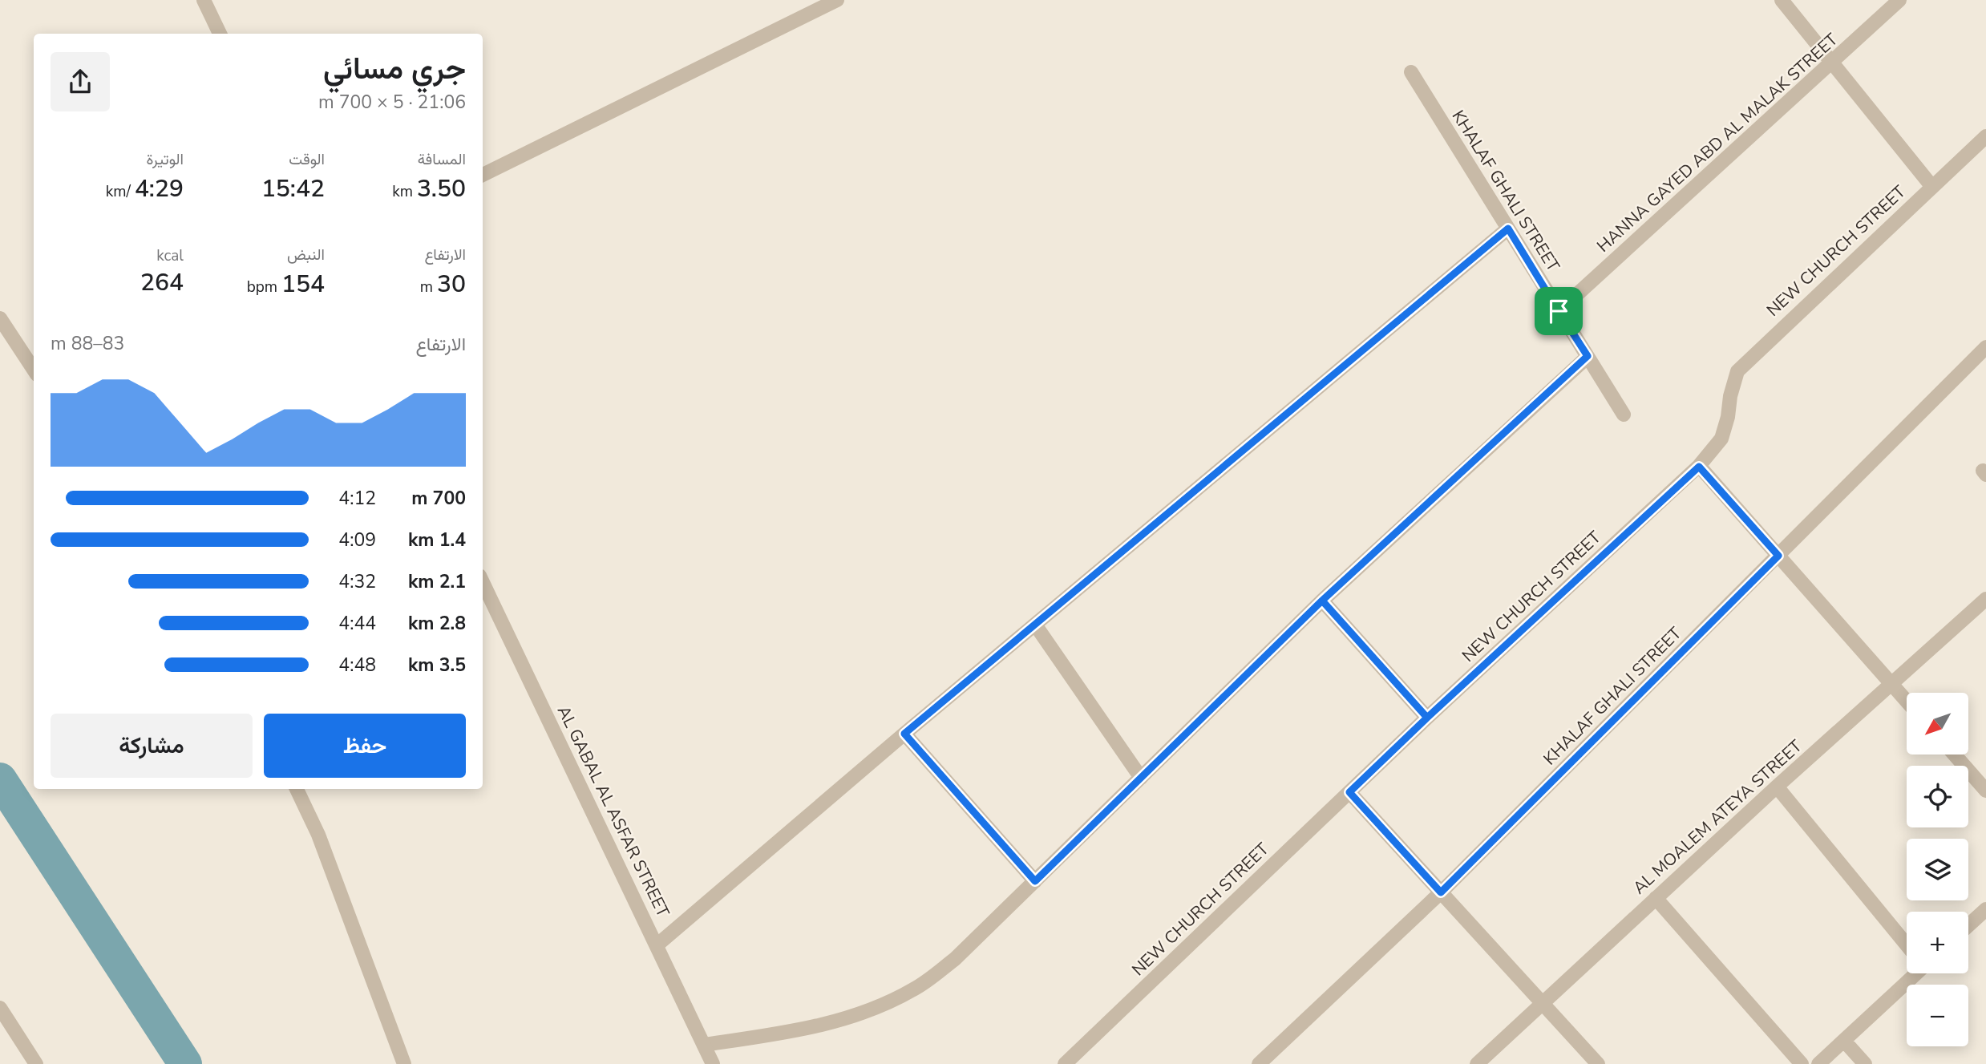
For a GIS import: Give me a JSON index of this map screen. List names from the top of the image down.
{
  "streets": {
    "street": [
      "HANNA GAYED ABD AL MALAK STREET",
      "KHALAF GHALI STREET",
      "NEW CHURCH STREET",
      "AL GABAL AL ASFAR STREET",
      "AL MOALEM ATEYA STREET"
    ]
  },
  "crossings": [
    ["HANNA GAYED ABD AL MALAK STREET", "KHALAF GHALI STREET"]
  ],
  "north": "bottom left",
  "page": {
    "heading": ["جري مسائي", "21:06 · 5 × 700 m"],
    "stats": [
      ["المسافة", "3.50 km"],
      ["الوقت", "15:42"],
      ["الوتيرة", "4:29 /km"],
      ["الارتفاع", "30 m"],
      ["النبض", "154 bpm"],
      ["kcal", "264"]
    ],
    "chart": ["الارتفاع", "83–88 m"],
    "list": [
      {
        "name": "700 m",
        "note": "4:12"
      },
      {
        "name": "1.4 km",
        "note": "4:09"
      },
      {
        "name": "2.1 km",
        "note": "4:32"
      },
      {
        "name": "2.8 km",
        "note": "4:44"
      },
      {
        "name": "3.5 km",
        "note": "4:48"
      }
    ],
    "map_buttons": ["+", "−"],
    "buttons": ["حفظ", "مشاركة"]
  }
}
